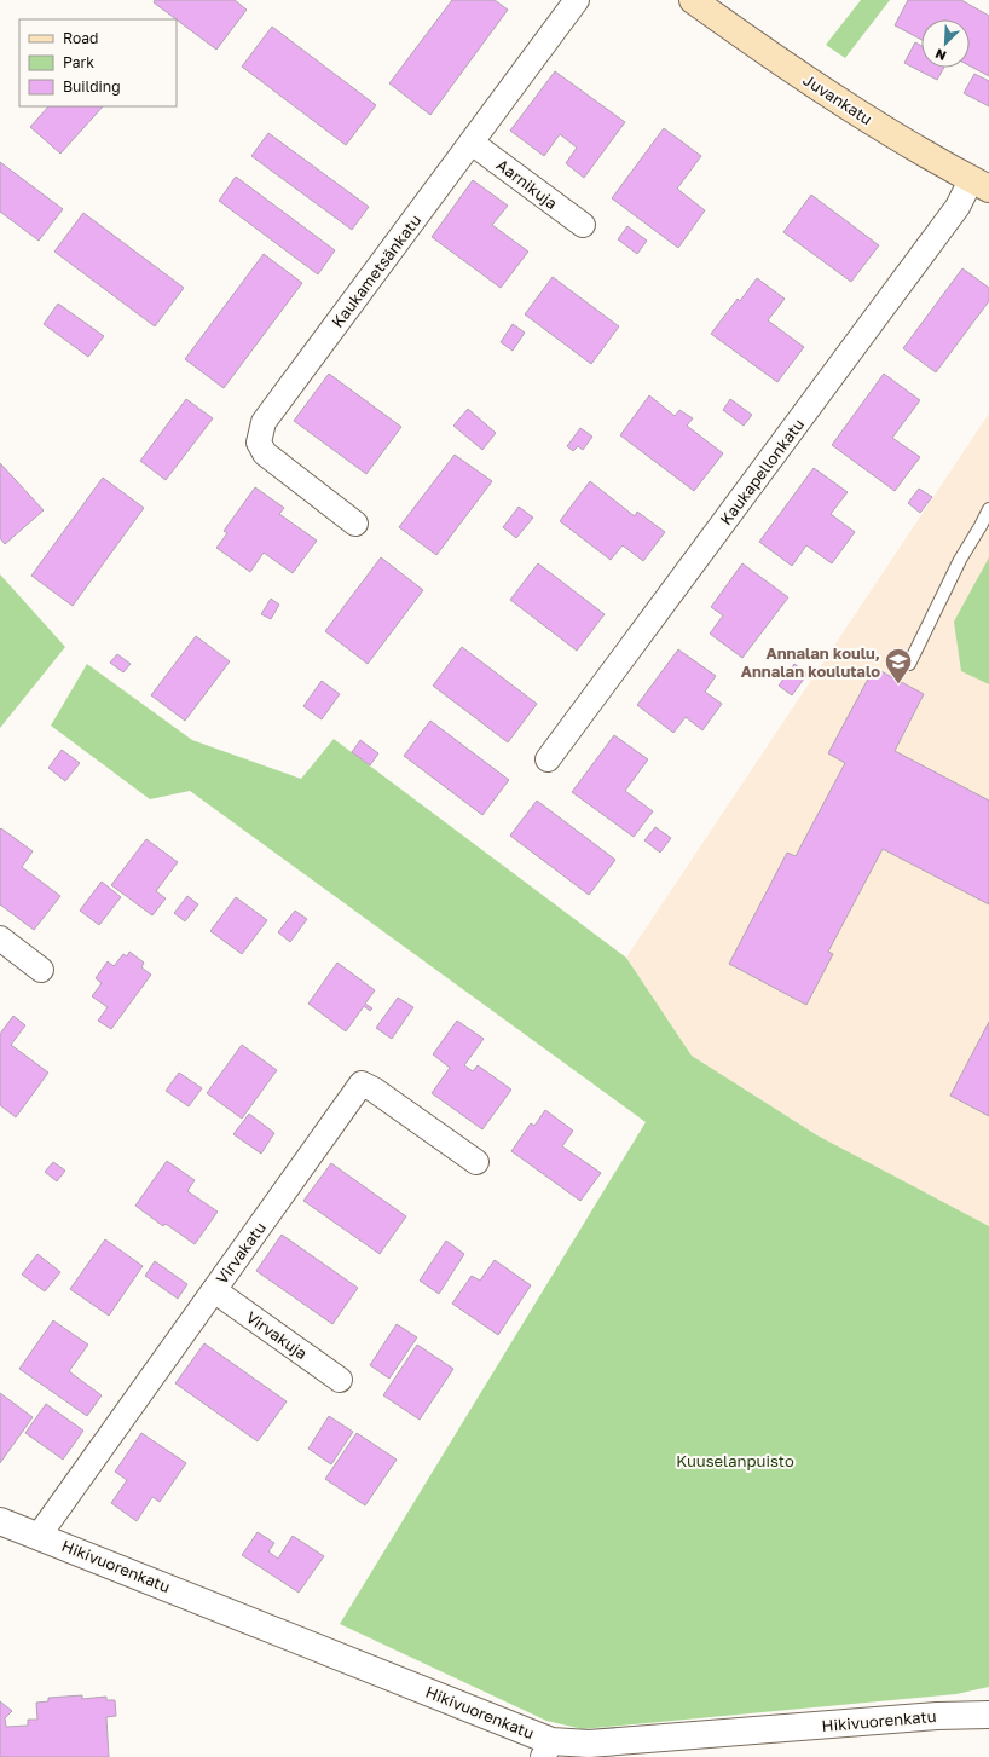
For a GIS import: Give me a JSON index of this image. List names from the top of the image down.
{
  "streets": {
    "main road": ["Juvankatu"],
    "street": [
      "Aarnikuja",
      "Kaukametsänkatu",
      "Kaukapellonkatu",
      "Virvakatu",
      "Virvakuja",
      "Hikivuorenkatu"
    ]
  },
  "crossings": [
    ["Juvankatu", "Kaukapellonkatu"],
    ["Aarnikuja", "Kaukametsänkatu"],
    ["Virvakatu", "Virvakuja"],
    ["Virvakatu", "Hikivuorenkatu"]
  ],
  "parks": ["Kuuselanpuisto"],
  "places": {
    "school or university": ["Annalan koulu, Annalan koulutalo"]
  },
  "legend": ["Road", "Park", "Building"],
  "north": "bottom left"
}
